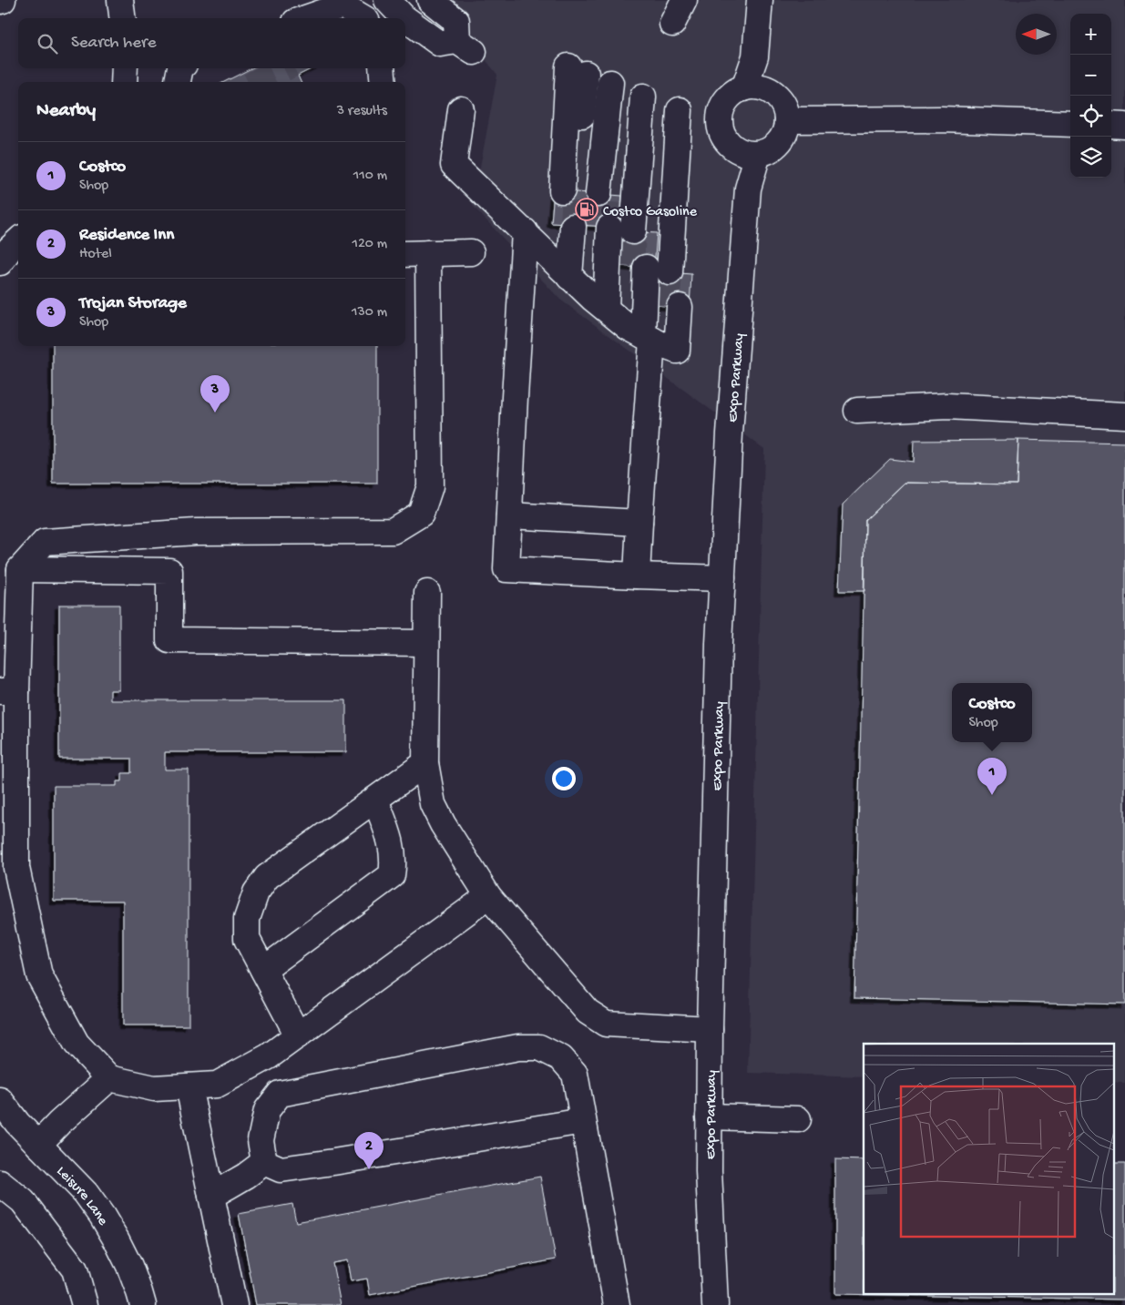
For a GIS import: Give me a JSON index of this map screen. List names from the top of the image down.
{
  "streets": {
    "street": ["Expo Parkway", "Leisure Lane"]
  },
  "places": {
    "fuel station": ["Costco Gasoline"]
  },
  "north": "left",
  "page": {
    "map_buttons": ["+", "−"],
    "search": "Search here",
    "heading": ["Nearby", "3 results"],
    "list": [
      {
        "mark": "1",
        "name": "Costco",
        "note": "Shop",
        "value": "110 m"
      },
      {
        "mark": "2",
        "name": "Residence Inn",
        "note": "Hotel",
        "value": "120 m"
      },
      {
        "mark": "3",
        "name": "Trojan Storage",
        "note": "Shop",
        "value": "130 m"
      }
    ],
    "pins": ["3", "1", "2"],
    "popup": ["Costco", "Shop"]
  }
}
